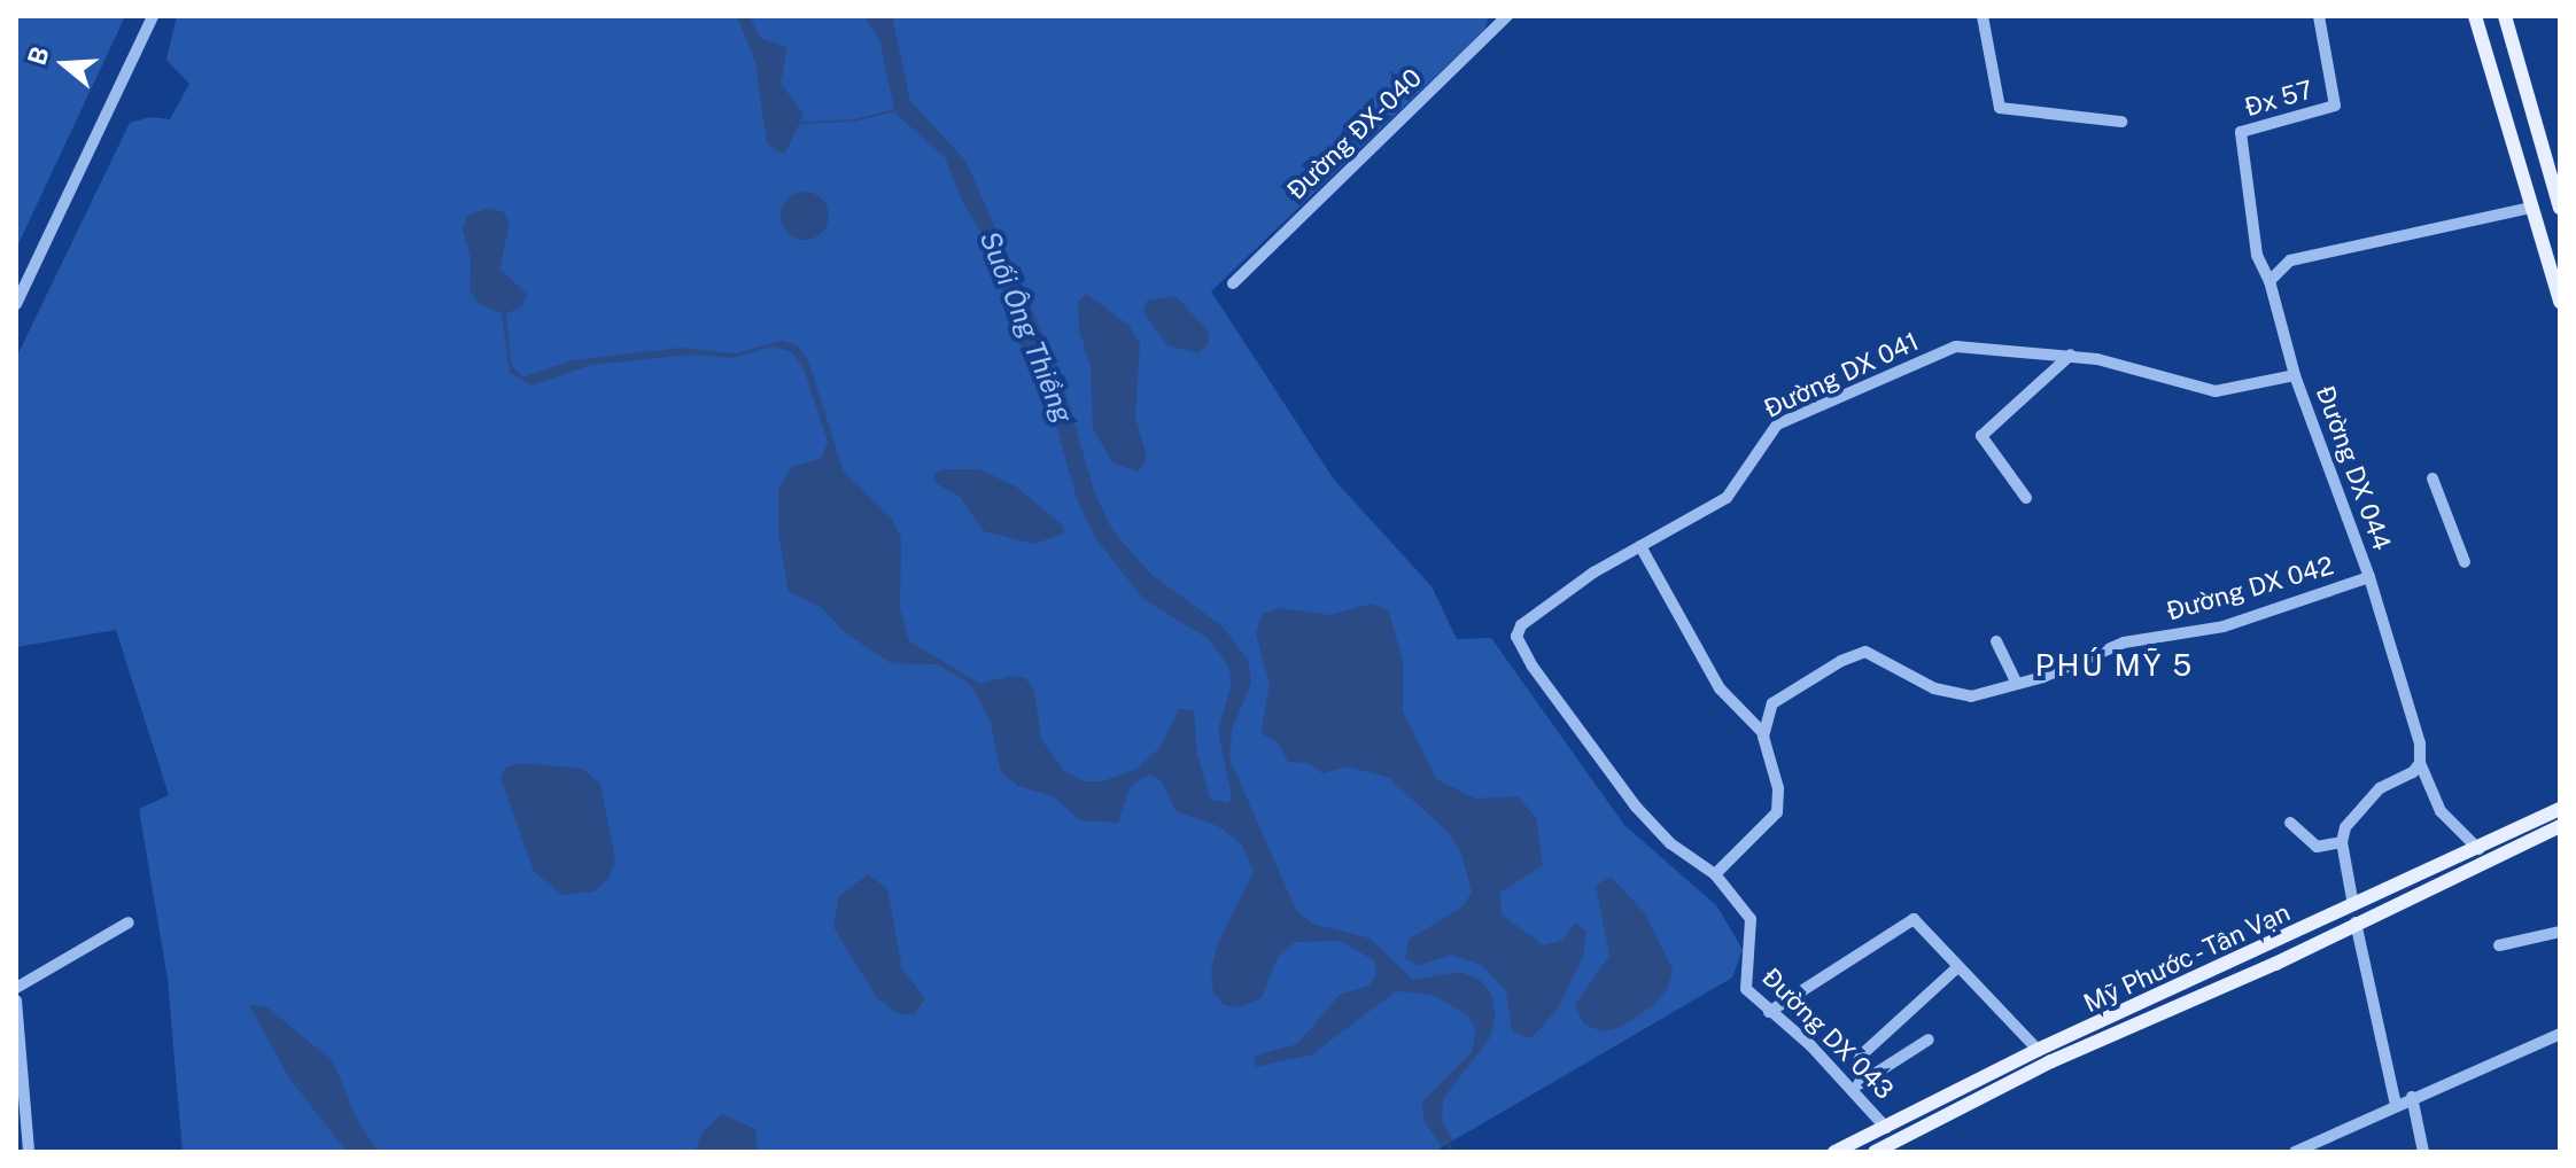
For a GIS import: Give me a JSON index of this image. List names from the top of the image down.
{
  "streets": {
    "main road": ["Mỹ Phước - Tân Vạn"],
    "street": [
      "Đx 57",
      "Đường ĐX-040",
      "Đường DX 041",
      "Đường DX 044",
      "Đường DX 042",
      "Đường DX 043"
    ]
  },
  "crossings": [
    ["Đx 57", "Đường DX 044"],
    ["Đường DX 041", "Đường DX 044"],
    ["Đường DX 041", "Đường DX 043"],
    ["Đường DX 044", "Đường DX 042"],
    ["Đường DX 044", "Mỹ Phước - Tân Vạn"],
    ["Mỹ Phước - Tân Vạn", "Đường DX 043"]
  ],
  "districts": ["PHÚ MỸ 5"],
  "water": ["Suối Ông Thiềng"],
  "north": "left"
}
